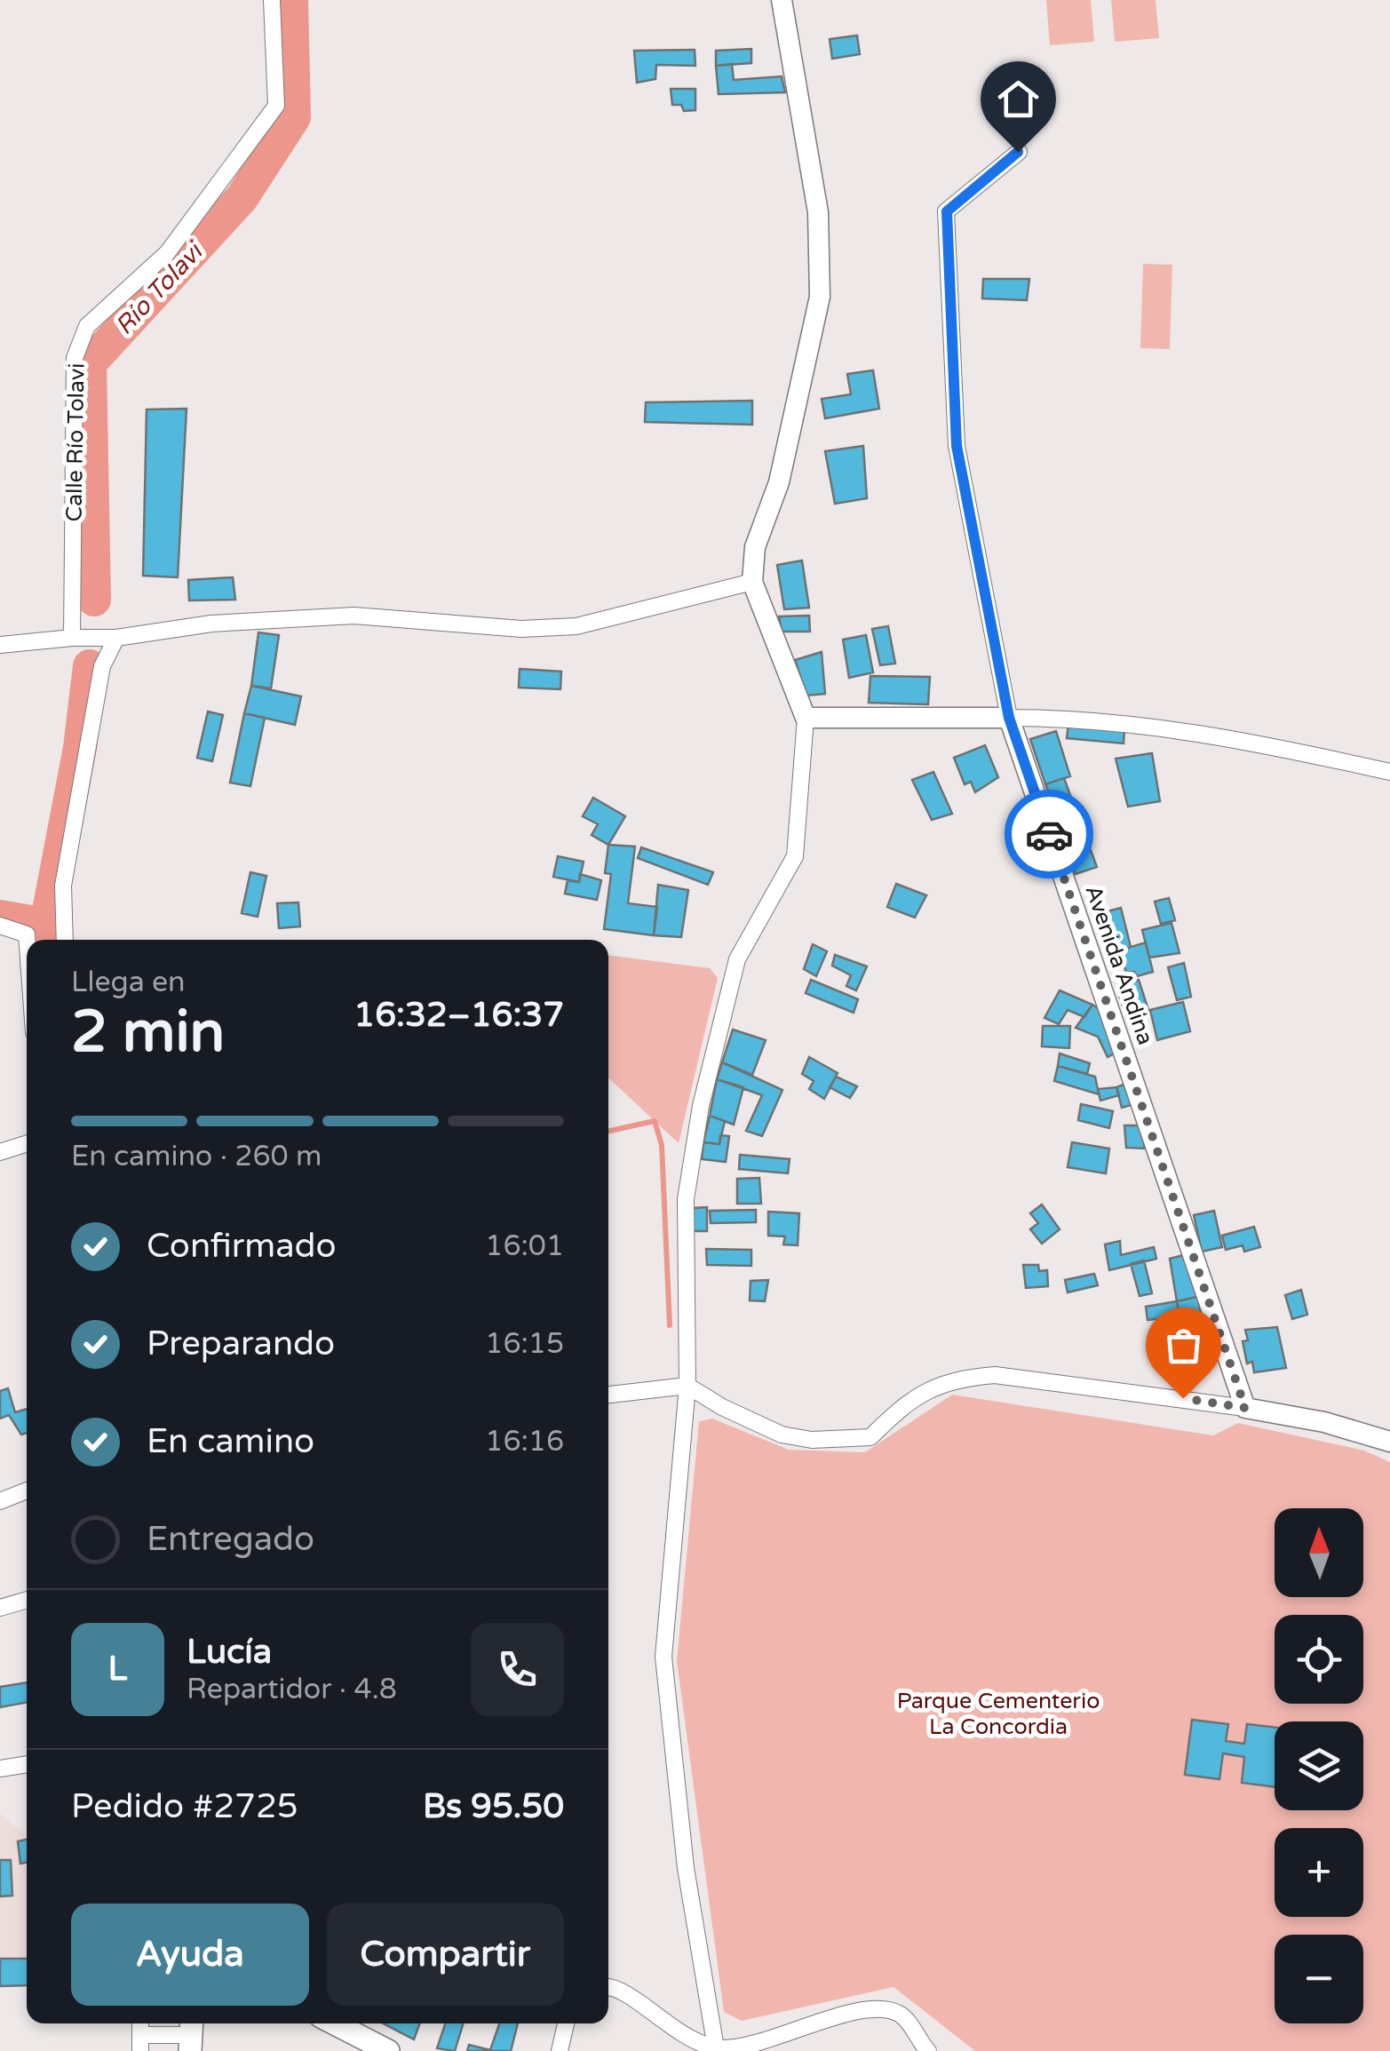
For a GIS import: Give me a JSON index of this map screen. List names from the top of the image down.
{
  "streets": {
    "street": ["Calle Río Tolavi", "Avenida Andina"]
  },
  "water": ["Río Tolavi"],
  "parks": ["Parque Cementerio La Concordia"],
  "north": "top",
  "page": {
    "heading": ["2 min", "Llega en", "16:32–16:37"],
    "panel": [
      "Lucía",
      "Repartidor · 4.8",
      "Pedido #2725",
      "Bs 95.50"
    ],
    "bar": "En camino · 260 m",
    "list": [
      ["Confirmado", "16:01"],
      ["Preparando", "16:15"],
      ["En camino", "16:16"],
      "Entregado"
    ],
    "map_buttons": ["+", "−"],
    "round": "L",
    "buttons": ["Ayuda", "Compartir"]
  }
}
